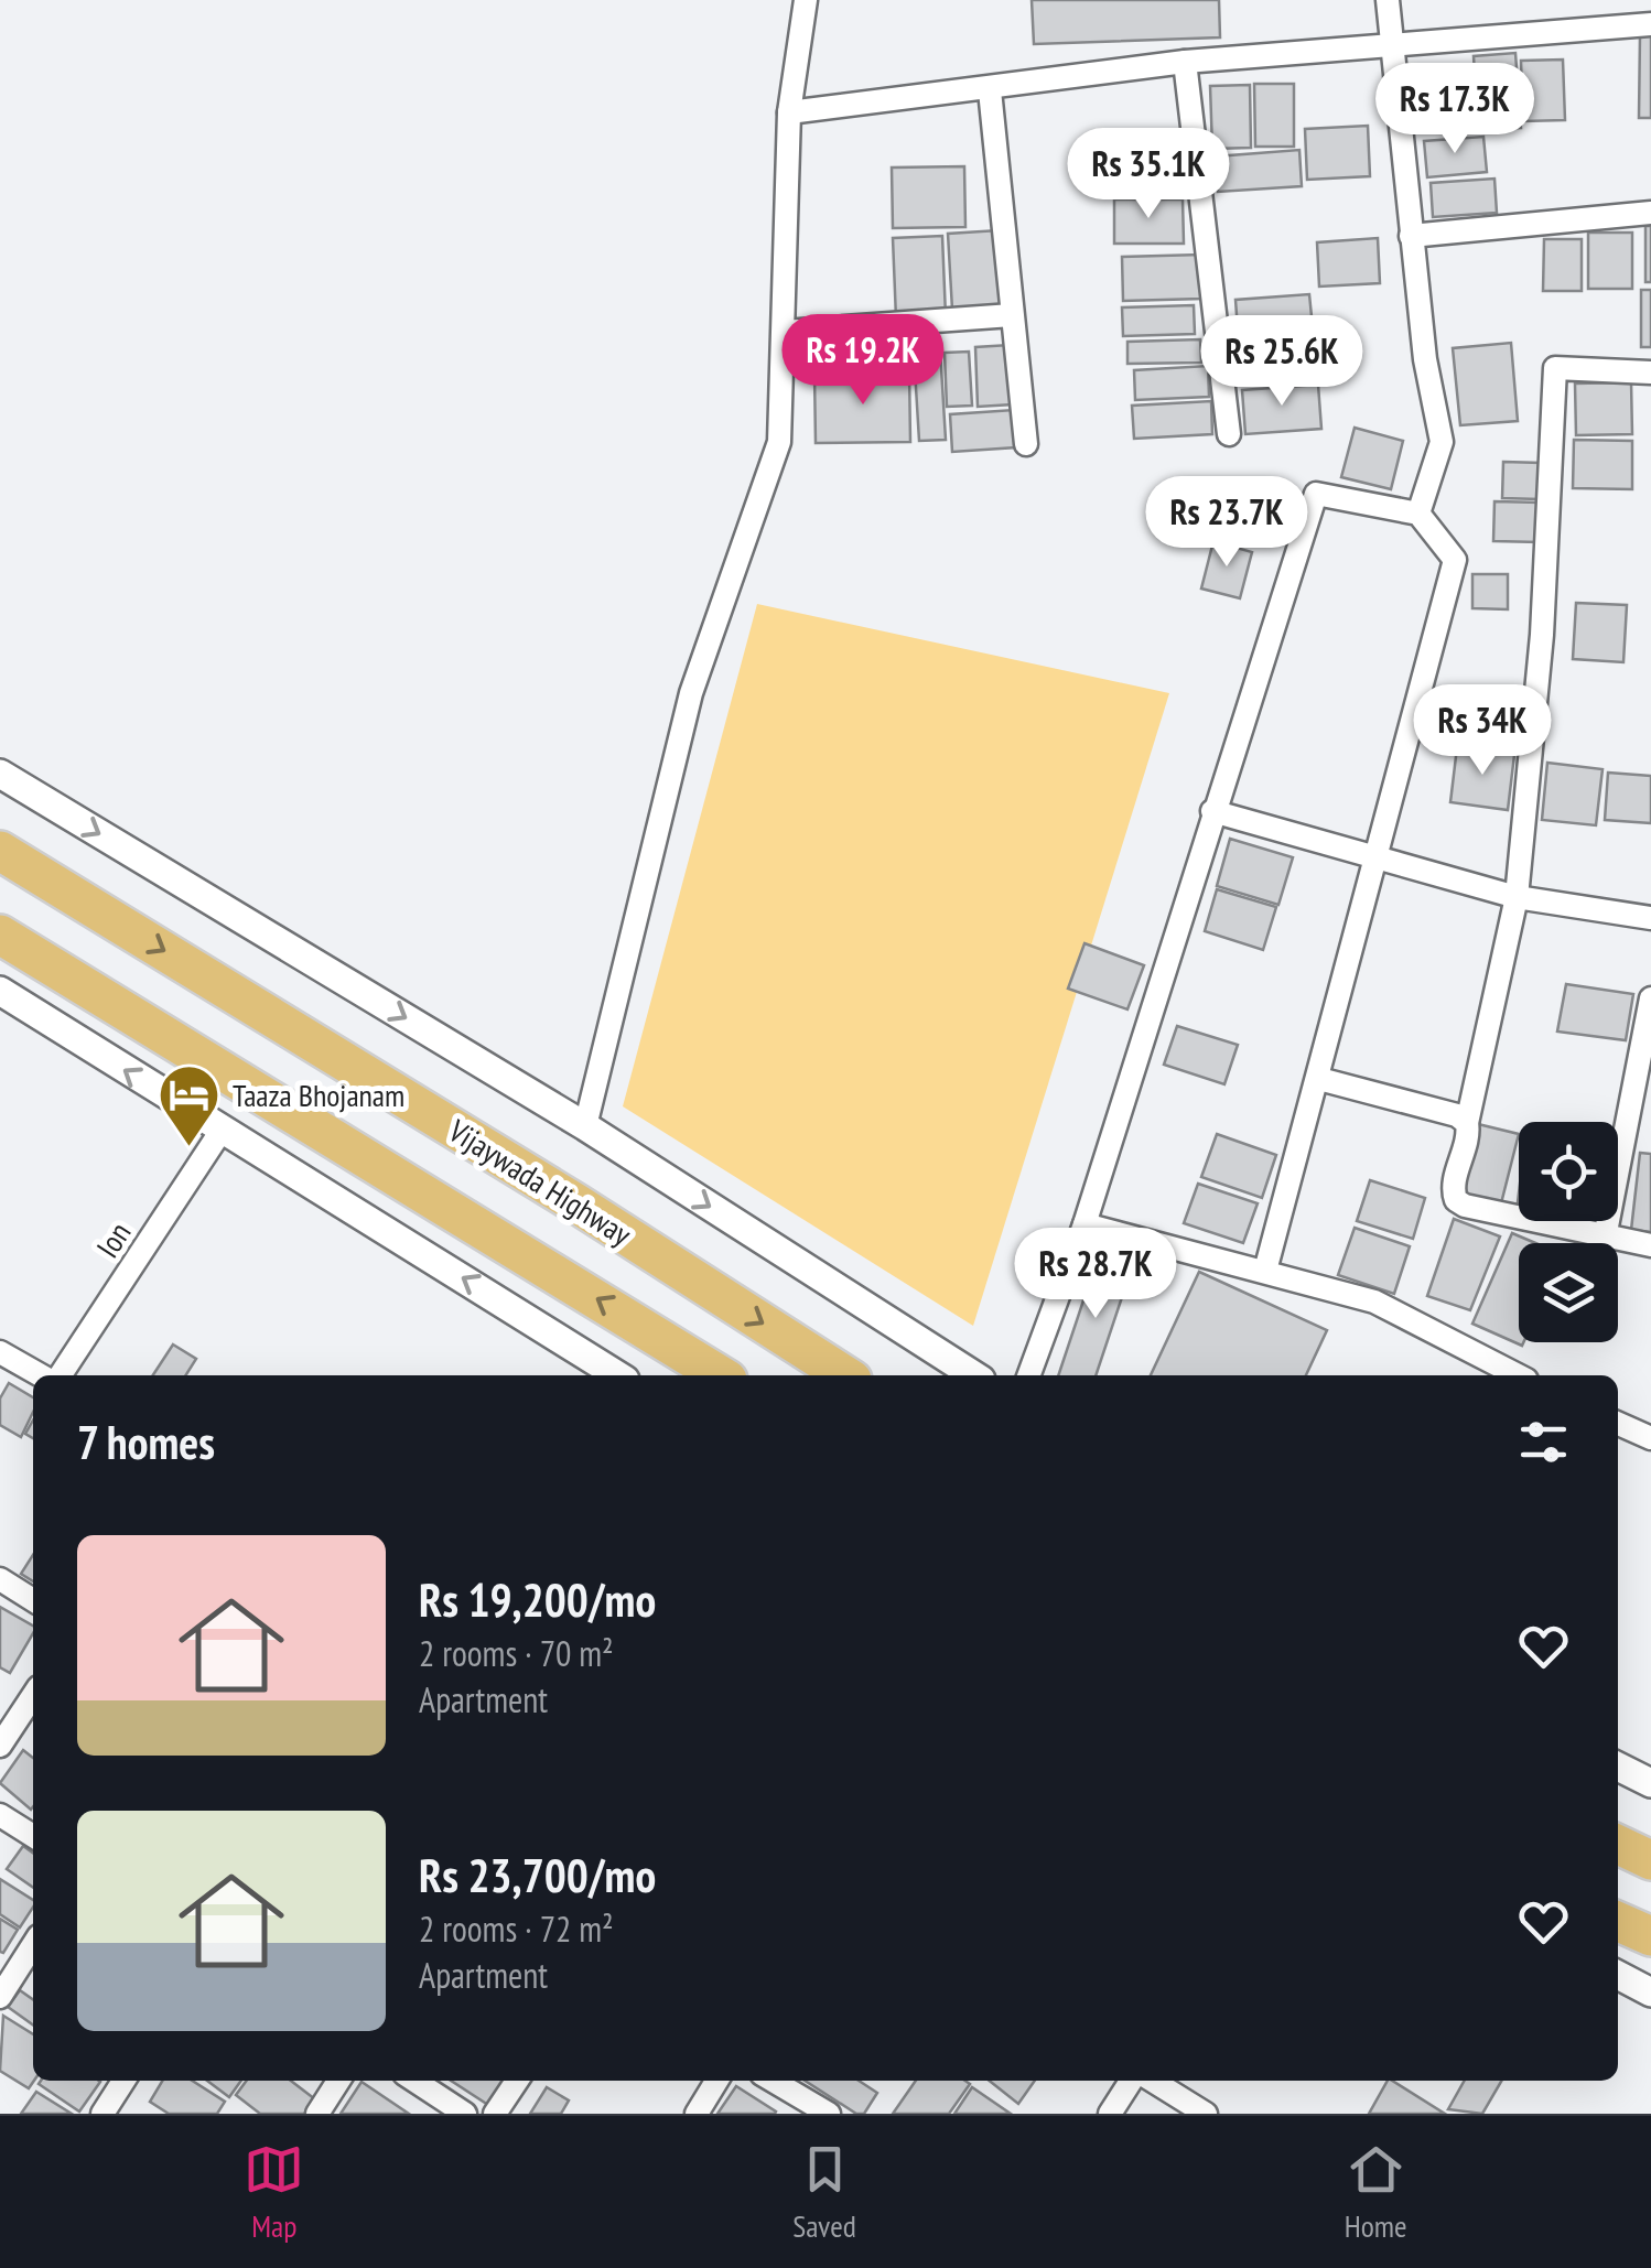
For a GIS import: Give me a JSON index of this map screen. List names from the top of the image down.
{
  "streets": {
    "highway": ["Vijaywada Highway"],
    "street": ["Ion"]
  },
  "places": {
    "hotel": ["Taaza Bhojanam"]
  },
  "page": {
    "price": [
      "Rs 17.3K",
      "Rs 35.1K",
      "Rs 19.2K",
      "Rs 25.6K",
      "Rs 23.7K",
      "Rs 34K",
      "Rs 28.7K"
    ],
    "heading": "7 homes",
    "list": [
      {
        "name": "Rs 19,200/mo",
        "note": "2 rooms · 70 m² · Apartment"
      },
      {
        "name": "Rs 23,700/mo",
        "note": "2 rooms · 72 m² · Apartment"
      }
    ],
    "tabs": ["Map", "Saved", "Home"]
  }
}
